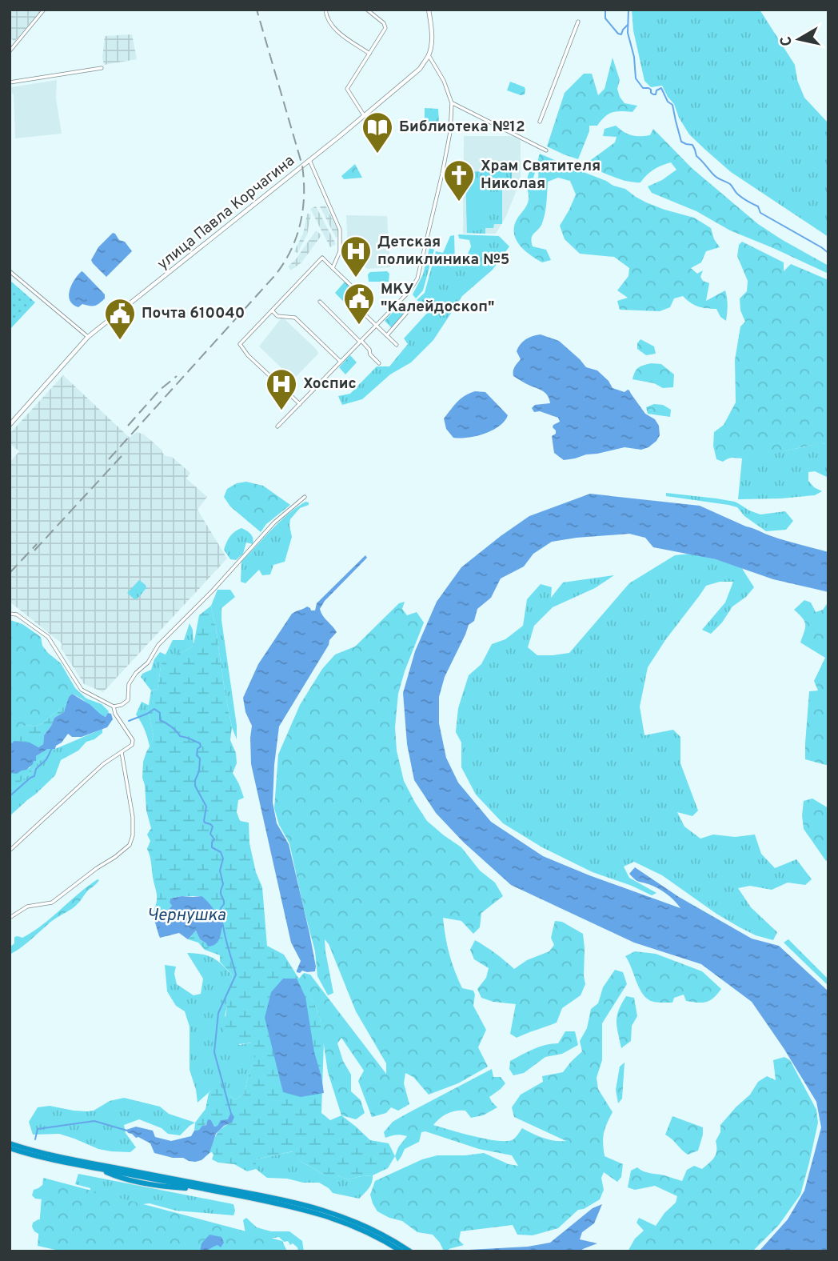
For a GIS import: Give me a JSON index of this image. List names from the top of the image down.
{
  "streets": {
    "main road": ["улица Павла Корчагина"]
  },
  "water": ["Чернушка"],
  "places": {
    "library": ["Библиотека №12"],
    "church": ["Храм Святителя Николая"],
    "hospital": ["Детская поликлиника №5", "Хоспис"],
    "public building": ["МКУ \"Калейдоскоп\"", "Почта 610040"]
  },
  "north": "left"
}
